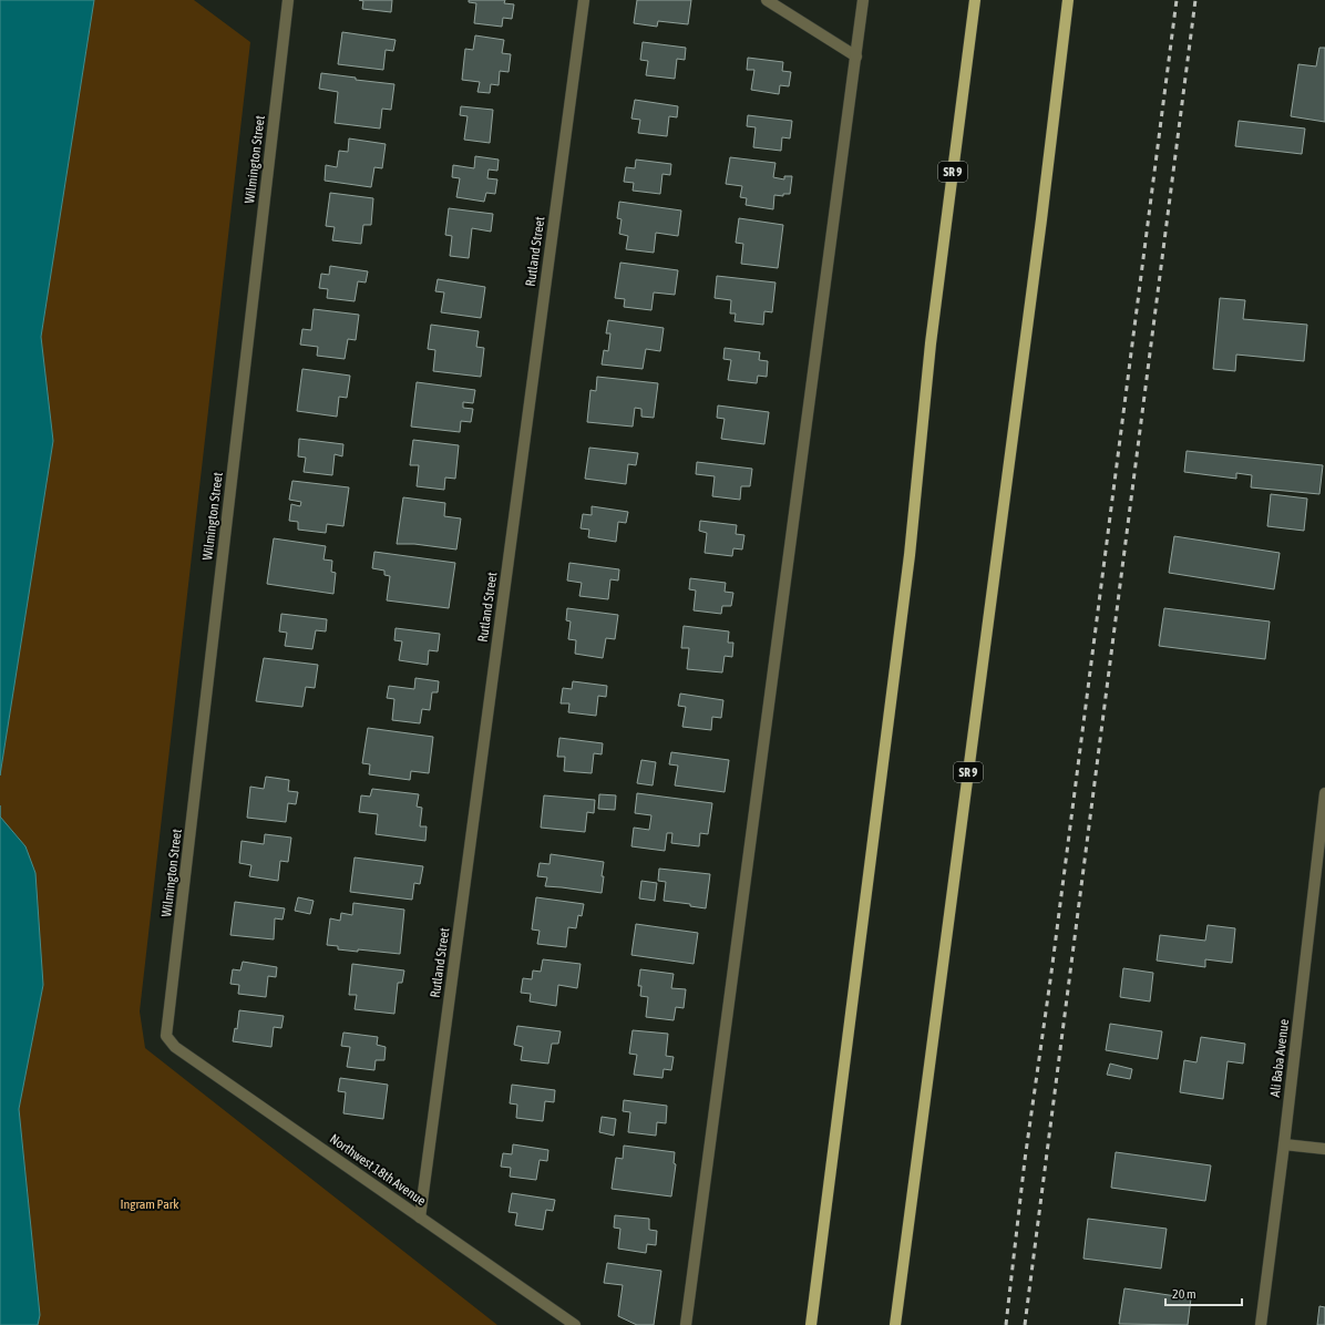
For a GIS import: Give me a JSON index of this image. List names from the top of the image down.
{
  "streets": {
    "main road": ["SR 9"],
    "street": [
      "Wilmington Street",
      "Rutland Street",
      "Ali Baba Avenue",
      "Northwest 18th Avenue"
    ]
  },
  "crossings": [
    ["Wilmington Street", "Northwest 18th Avenue"],
    ["Rutland Street", "Northwest 18th Avenue"]
  ],
  "parks": ["Ingram Park"],
  "scale_bar": "20 m"
}
